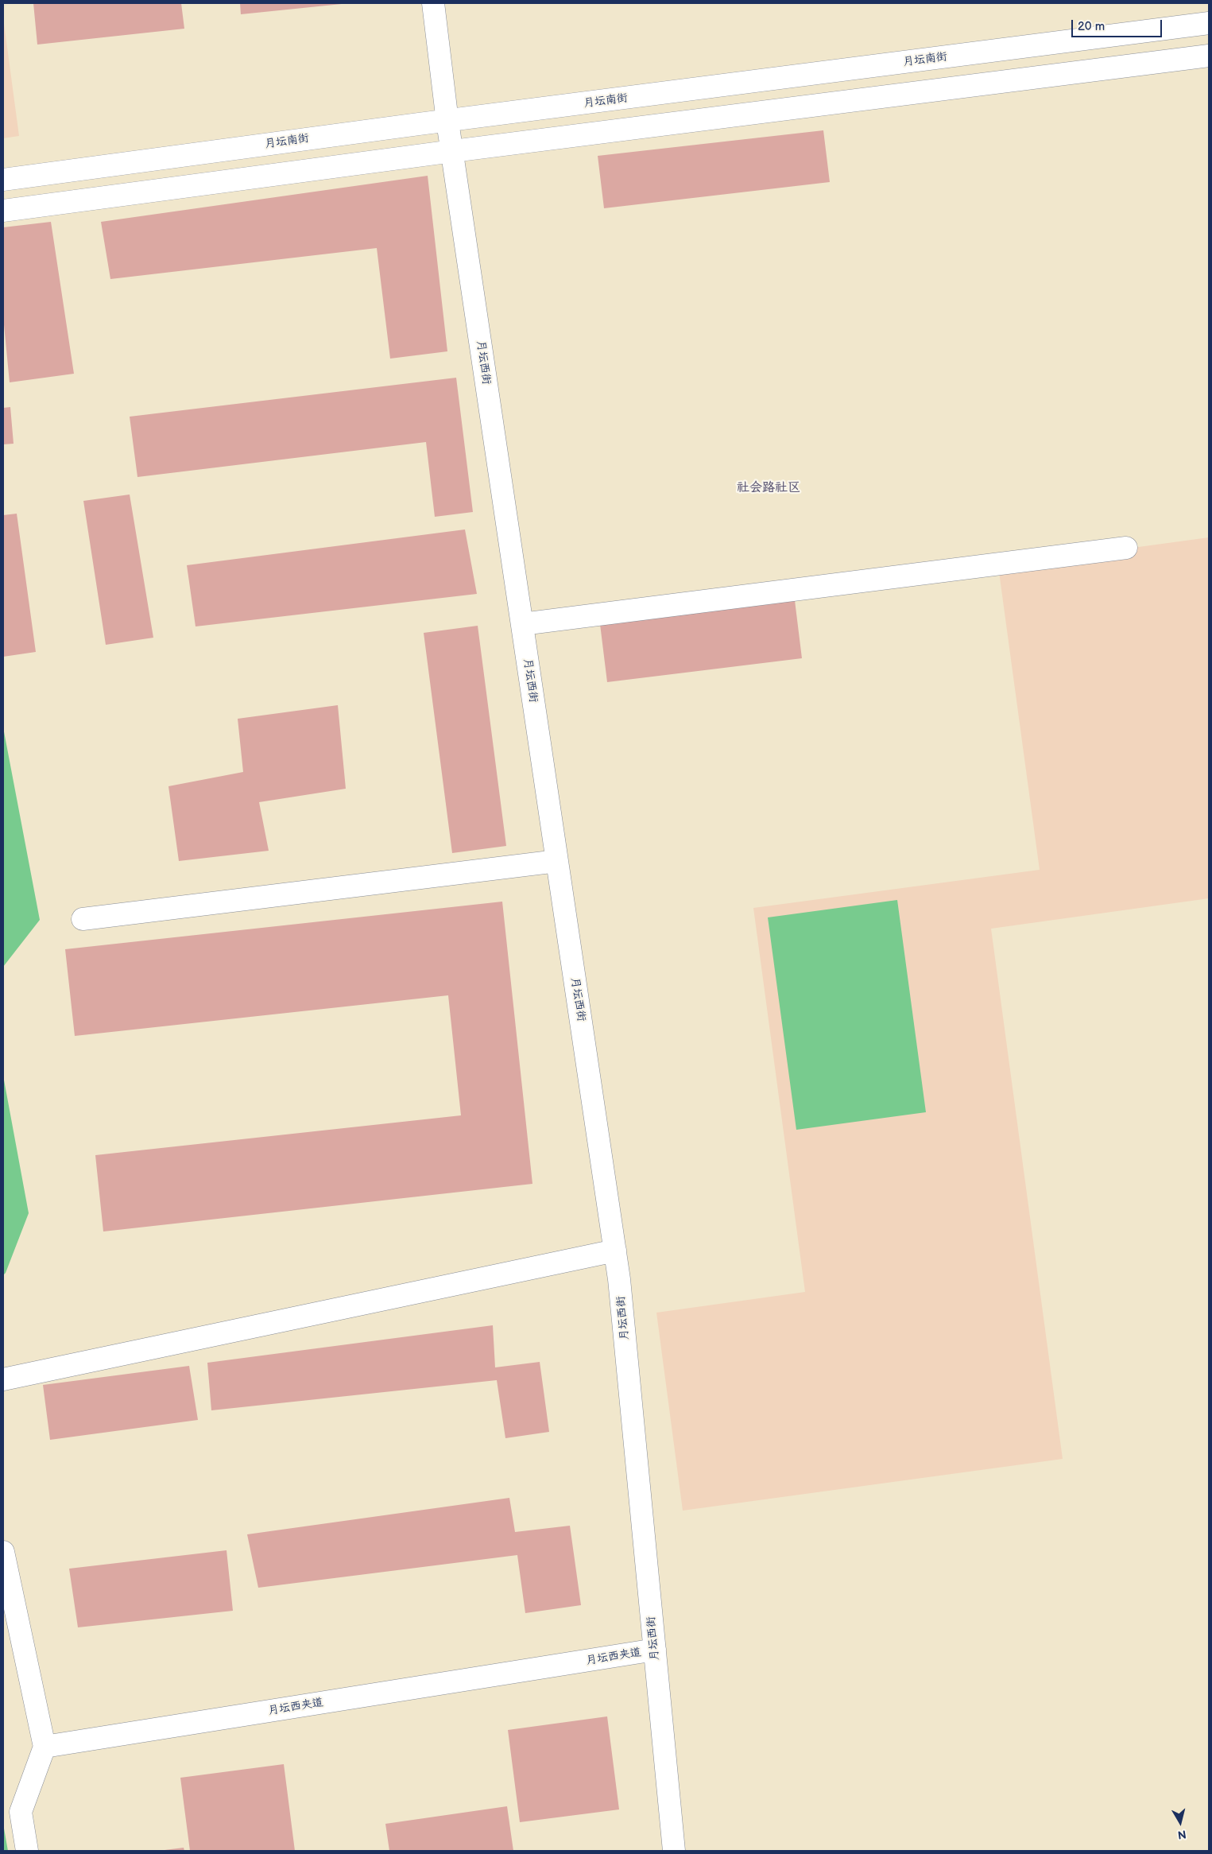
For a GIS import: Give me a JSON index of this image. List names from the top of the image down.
{
  "streets": {
    "street": ["月坛南街", "月坛西街", "月坛西夹道"]
  },
  "crossings": [
    ["月坛南街", "月坛西街"],
    ["月坛西街", "月坛西夹道"]
  ],
  "districts": ["社会路社区"],
  "scale_bar": "20 m",
  "north": "bottom"
}
